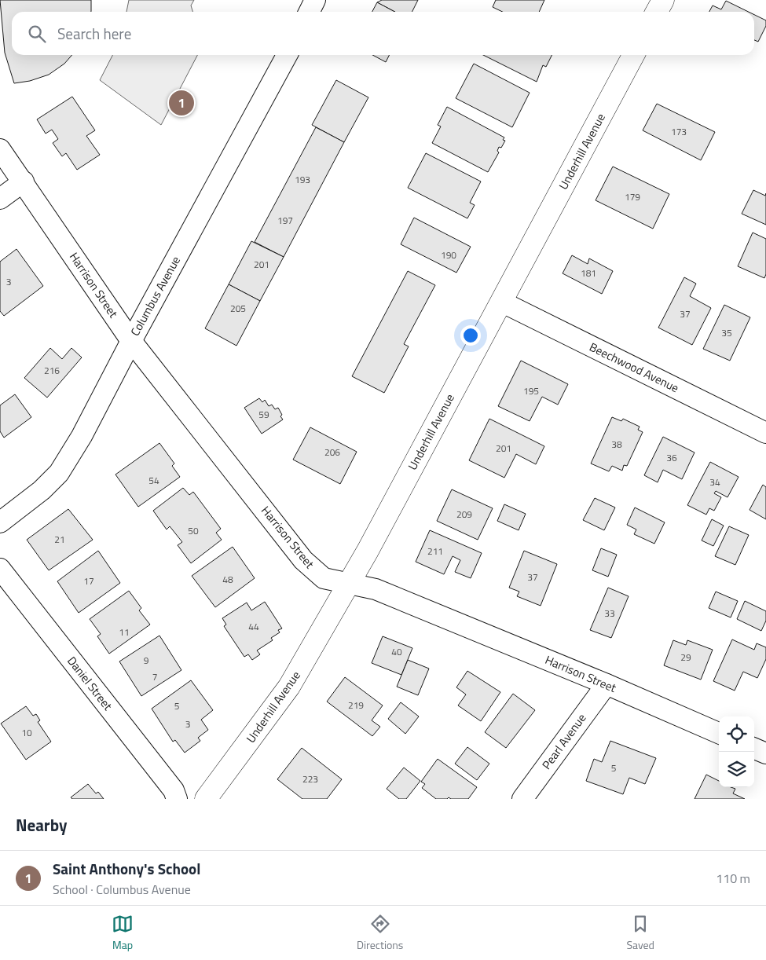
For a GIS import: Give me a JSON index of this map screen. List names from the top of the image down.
{
  "streets": {
    "street": [
      "Underhill Avenue",
      "Harrison Street",
      "Columbus Avenue",
      "Beechwood Avenue",
      "Daniel Street",
      "Pearl Avenue"
    ]
  },
  "crossings": [
    ["Underhill Avenue", "Harrison Street"],
    ["Underhill Avenue", "Beechwood Avenue"],
    ["Harrison Street", "Columbus Avenue"],
    ["Harrison Street", "Pearl Avenue"]
  ],
  "house_numbers": [
    "173",
    "193",
    "179",
    "197",
    "190",
    "201",
    "181",
    "3",
    "205",
    "37",
    "35",
    "216",
    "195",
    "59",
    "38",
    "201",
    "206",
    "36",
    "54",
    "34",
    "209",
    "50",
    "21",
    "211",
    "37",
    "48",
    "17",
    "33",
    "44",
    "11",
    "40",
    "29",
    "9",
    "7",
    "219",
    "5",
    "3",
    "10",
    "5",
    "223"
  ],
  "page": {
    "search": "Search here",
    "pins": "1",
    "heading": "Nearby",
    "list": [
      {
        "mark": "1",
        "name": "Saint Anthony's School",
        "note": "School · Columbus Avenue",
        "value": "110 m"
      }
    ],
    "nav": ["Map", "Directions", "Saved"]
  }
}
